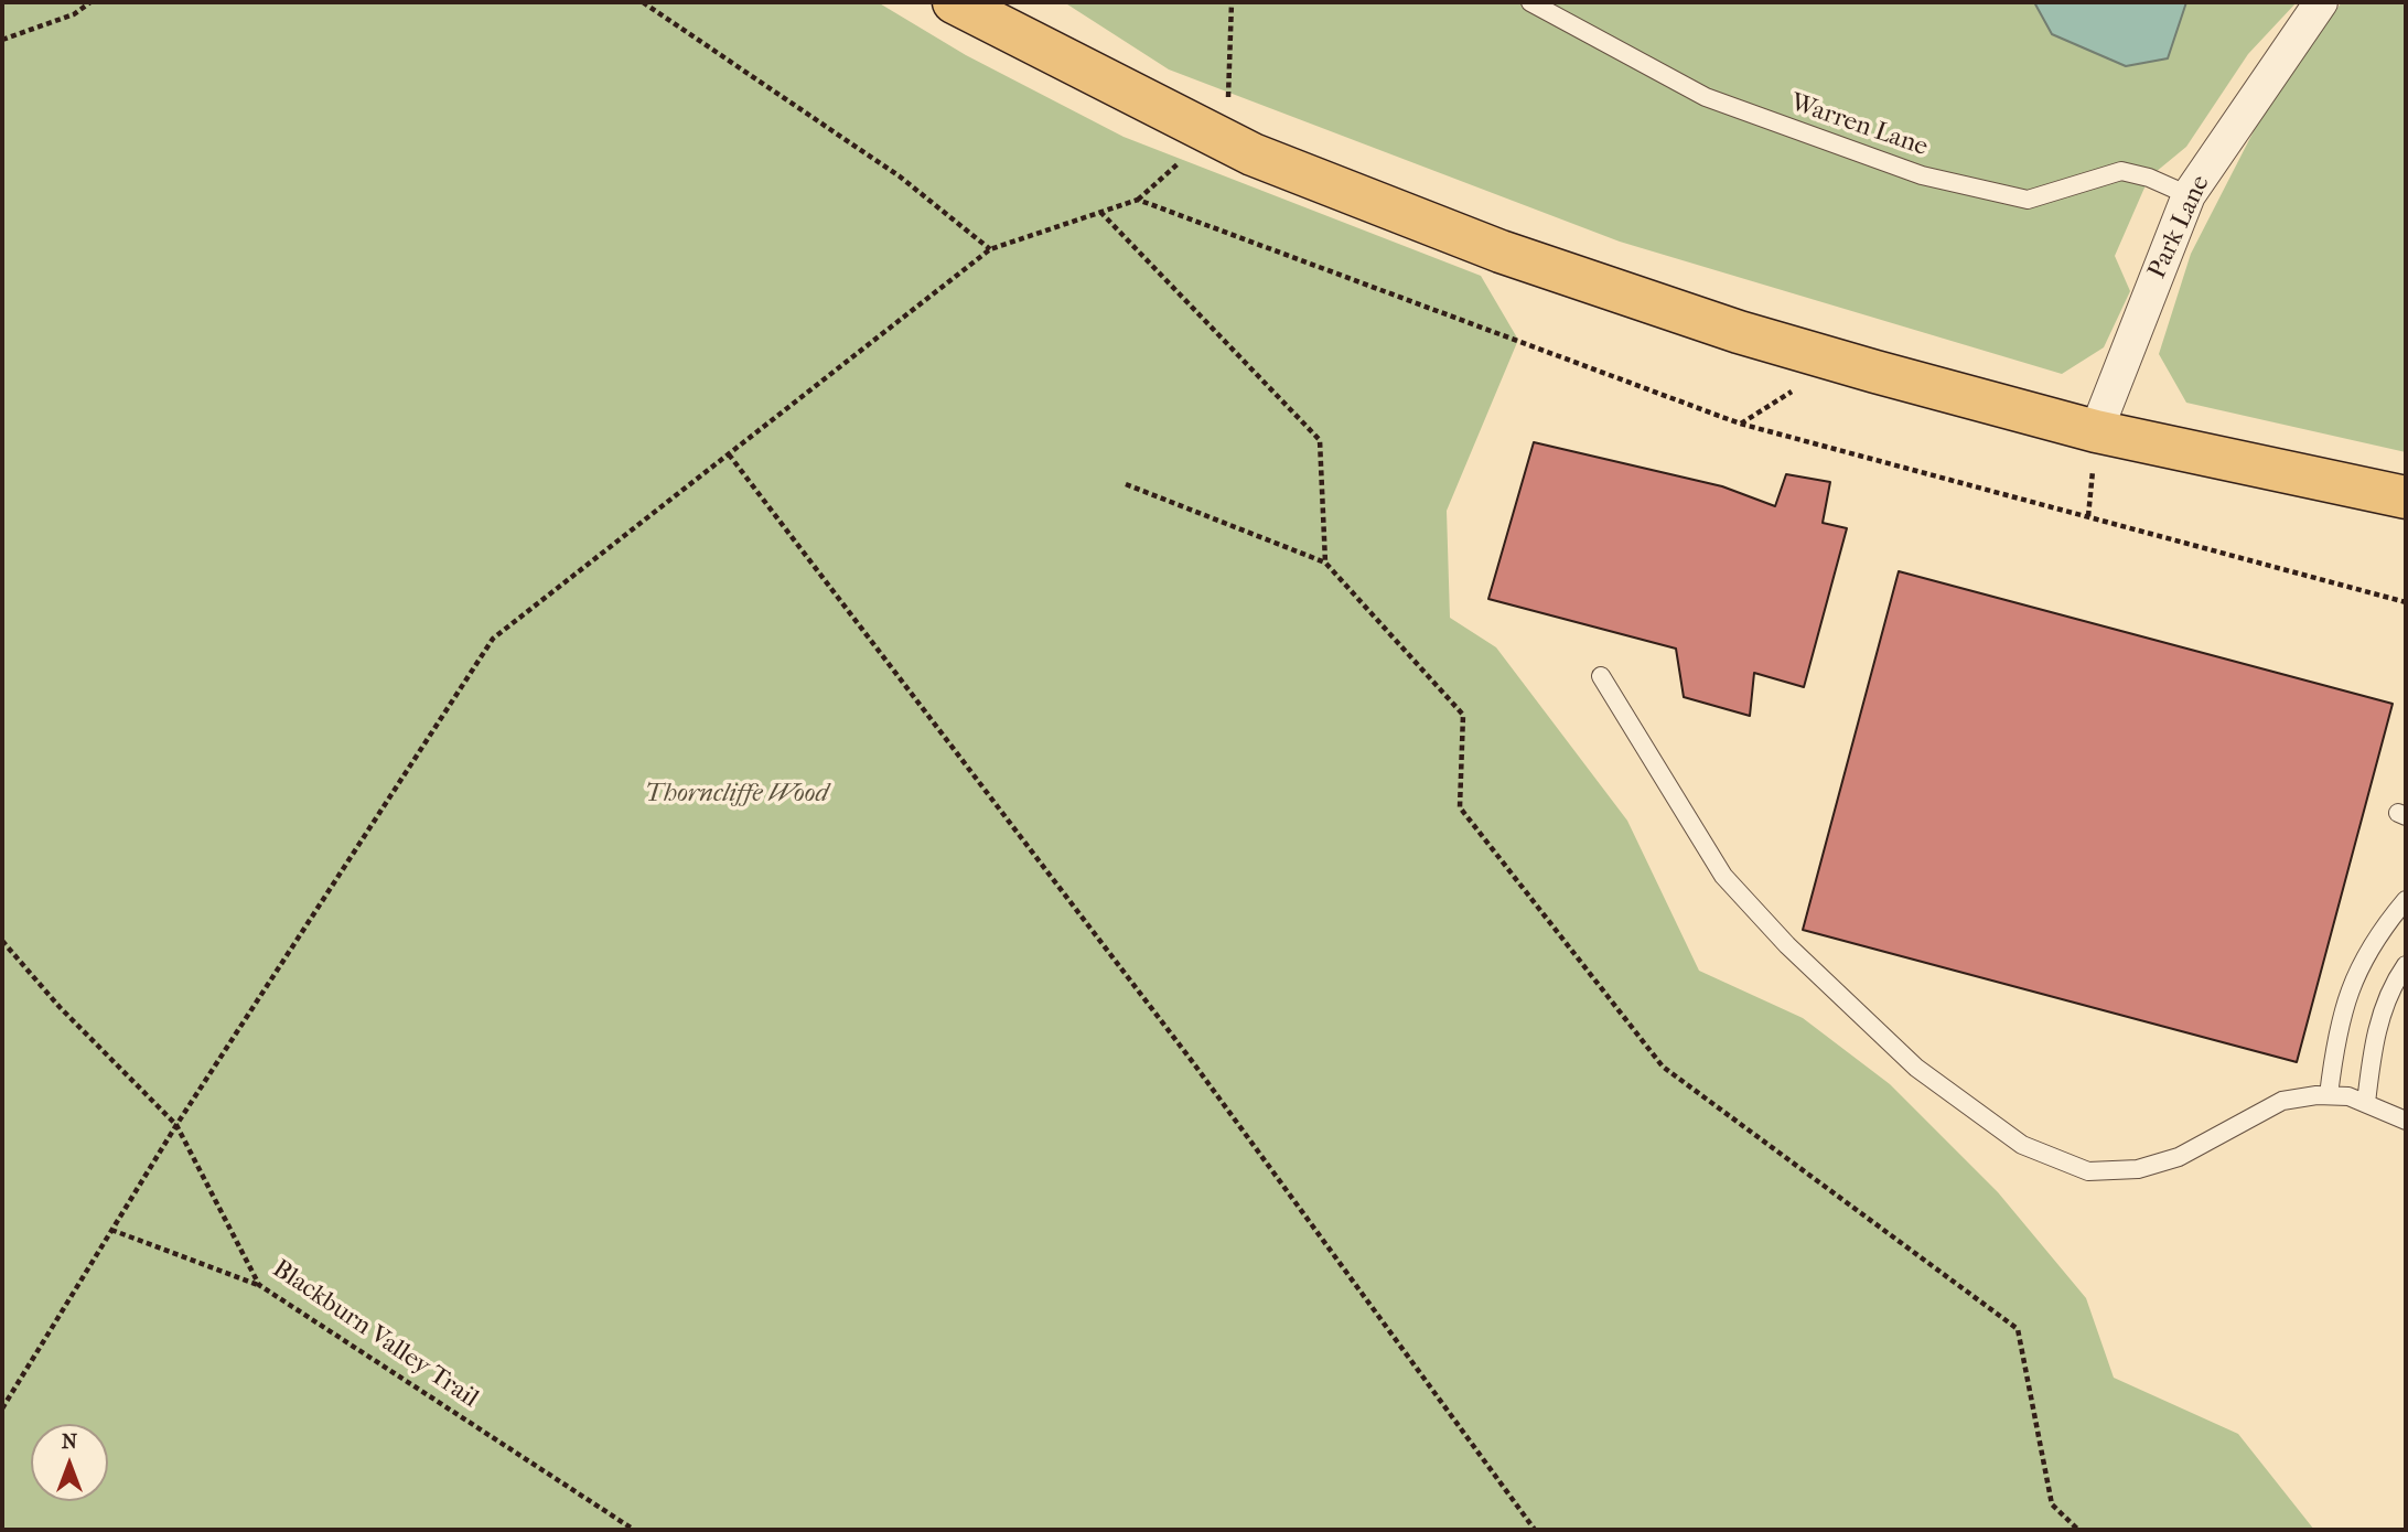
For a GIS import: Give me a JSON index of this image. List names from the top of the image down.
{
  "streets": {
    "street": ["Park Lane"],
    "lane": ["Warren Lane"],
    "path": ["Blackburn Valley Trail"]
  },
  "crossings": [
    ["Warren Lane", "Park Lane"]
  ],
  "parks": ["Thorncliffe Wood"],
  "north": "top"
}
